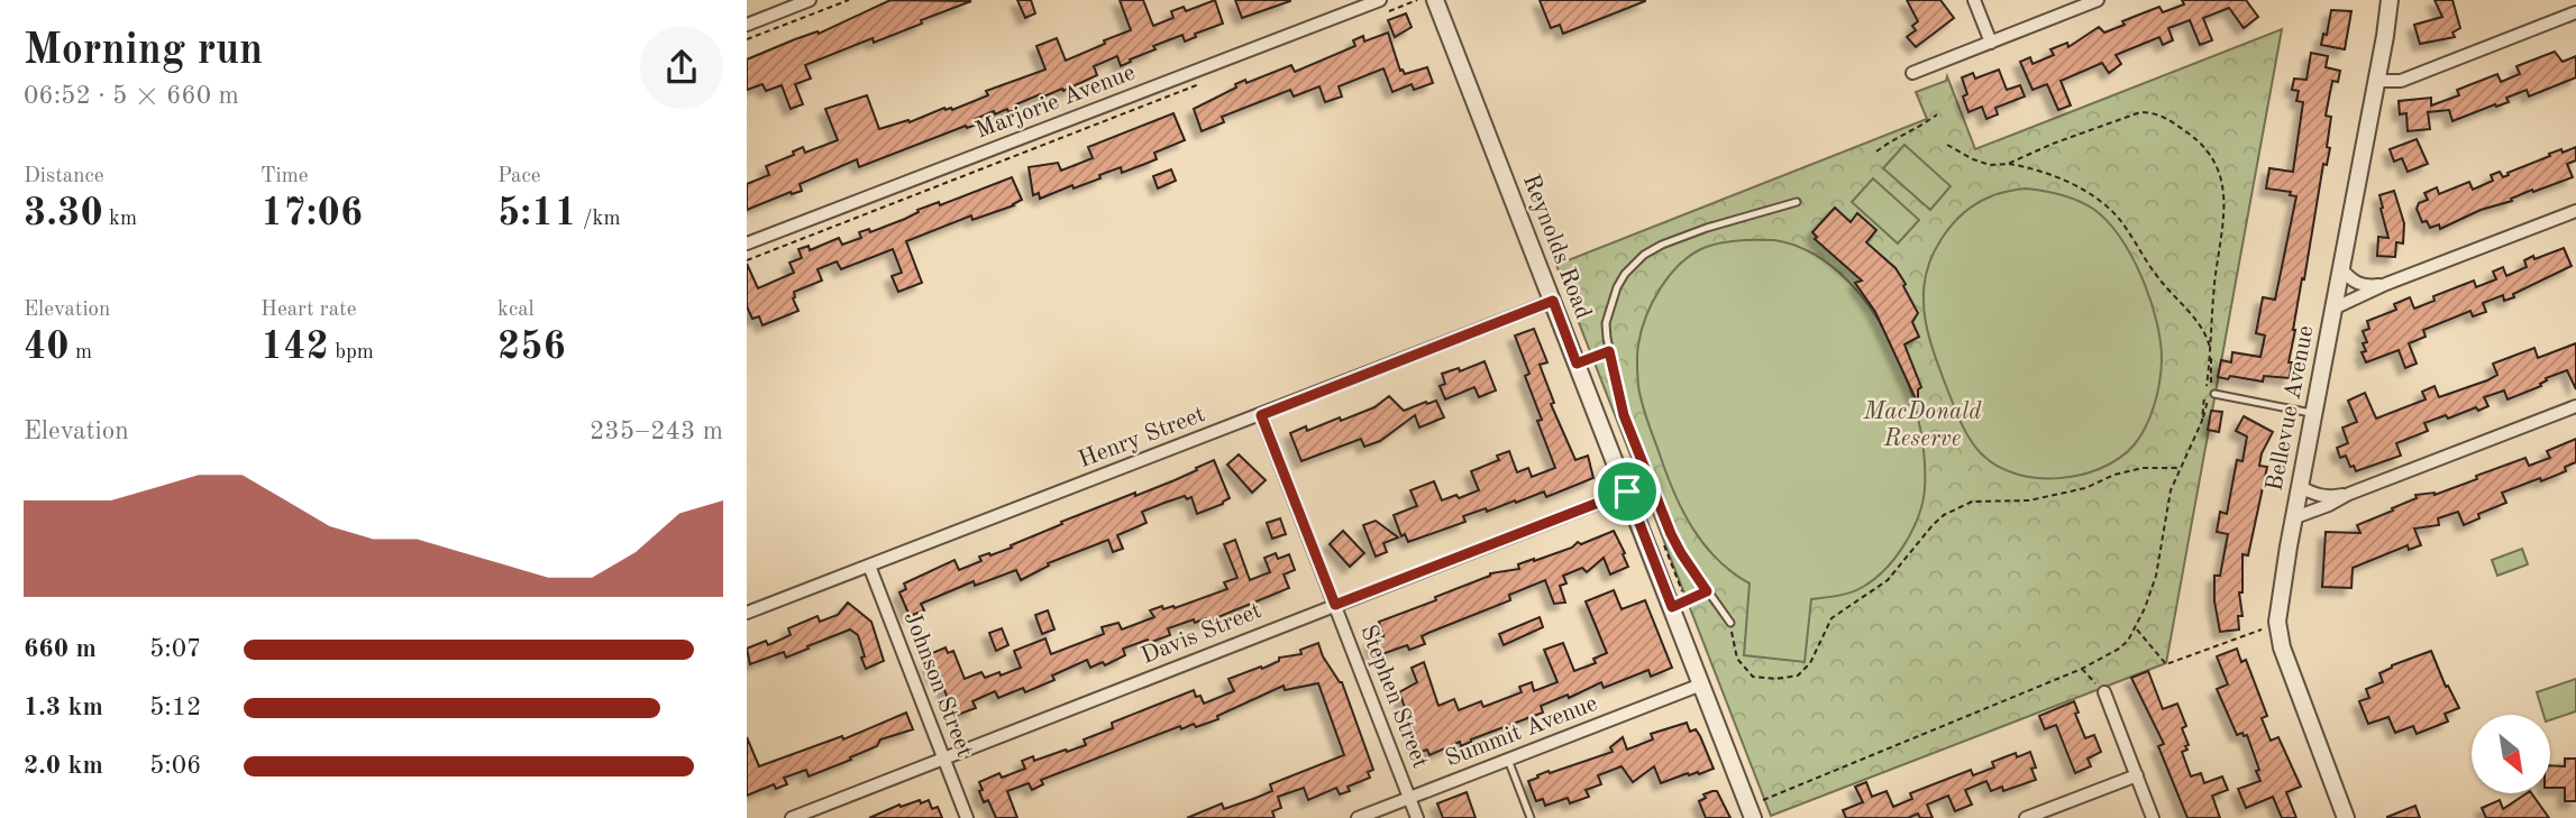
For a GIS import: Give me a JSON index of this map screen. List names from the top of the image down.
{
  "streets": {
    "street": [
      "Marjorie Avenue",
      "Reynolds Road",
      "Bellevue Avenue",
      "Henry Street",
      "Davis Street",
      "Johnson Street",
      "Stephen Street",
      "Summit Avenue"
    ]
  },
  "crossings": [
    ["Reynolds Road", "Henry Street"],
    ["Reynolds Road", "Davis Street"],
    ["Reynolds Road", "Summit Avenue"],
    ["Henry Street", "Johnson Street"],
    ["Henry Street", "Stephen Street"],
    ["Davis Street", "Johnson Street"],
    ["Davis Street", "Stephen Street"],
    ["Stephen Street", "Summit Avenue"]
  ],
  "parks": ["MacDonald Reserve"],
  "north": "bottom right",
  "page": {
    "heading": ["Morning run", "06:52 · 5 × 660 m"],
    "stats": [
      ["Distance", "3.30 km"],
      ["Time", "17:06"],
      ["Pace", "5:11 /km"],
      ["Elevation", "40 m"],
      ["Heart rate", "142 bpm"],
      ["kcal", "256"]
    ],
    "chart": ["Elevation", "235–243 m"],
    "list": [
      {
        "name": "660 m",
        "note": "5:07"
      },
      {
        "name": "1.3 km",
        "note": "5:12"
      },
      {
        "name": "2.0 km",
        "note": "5:06"
      }
    ]
  }
}
